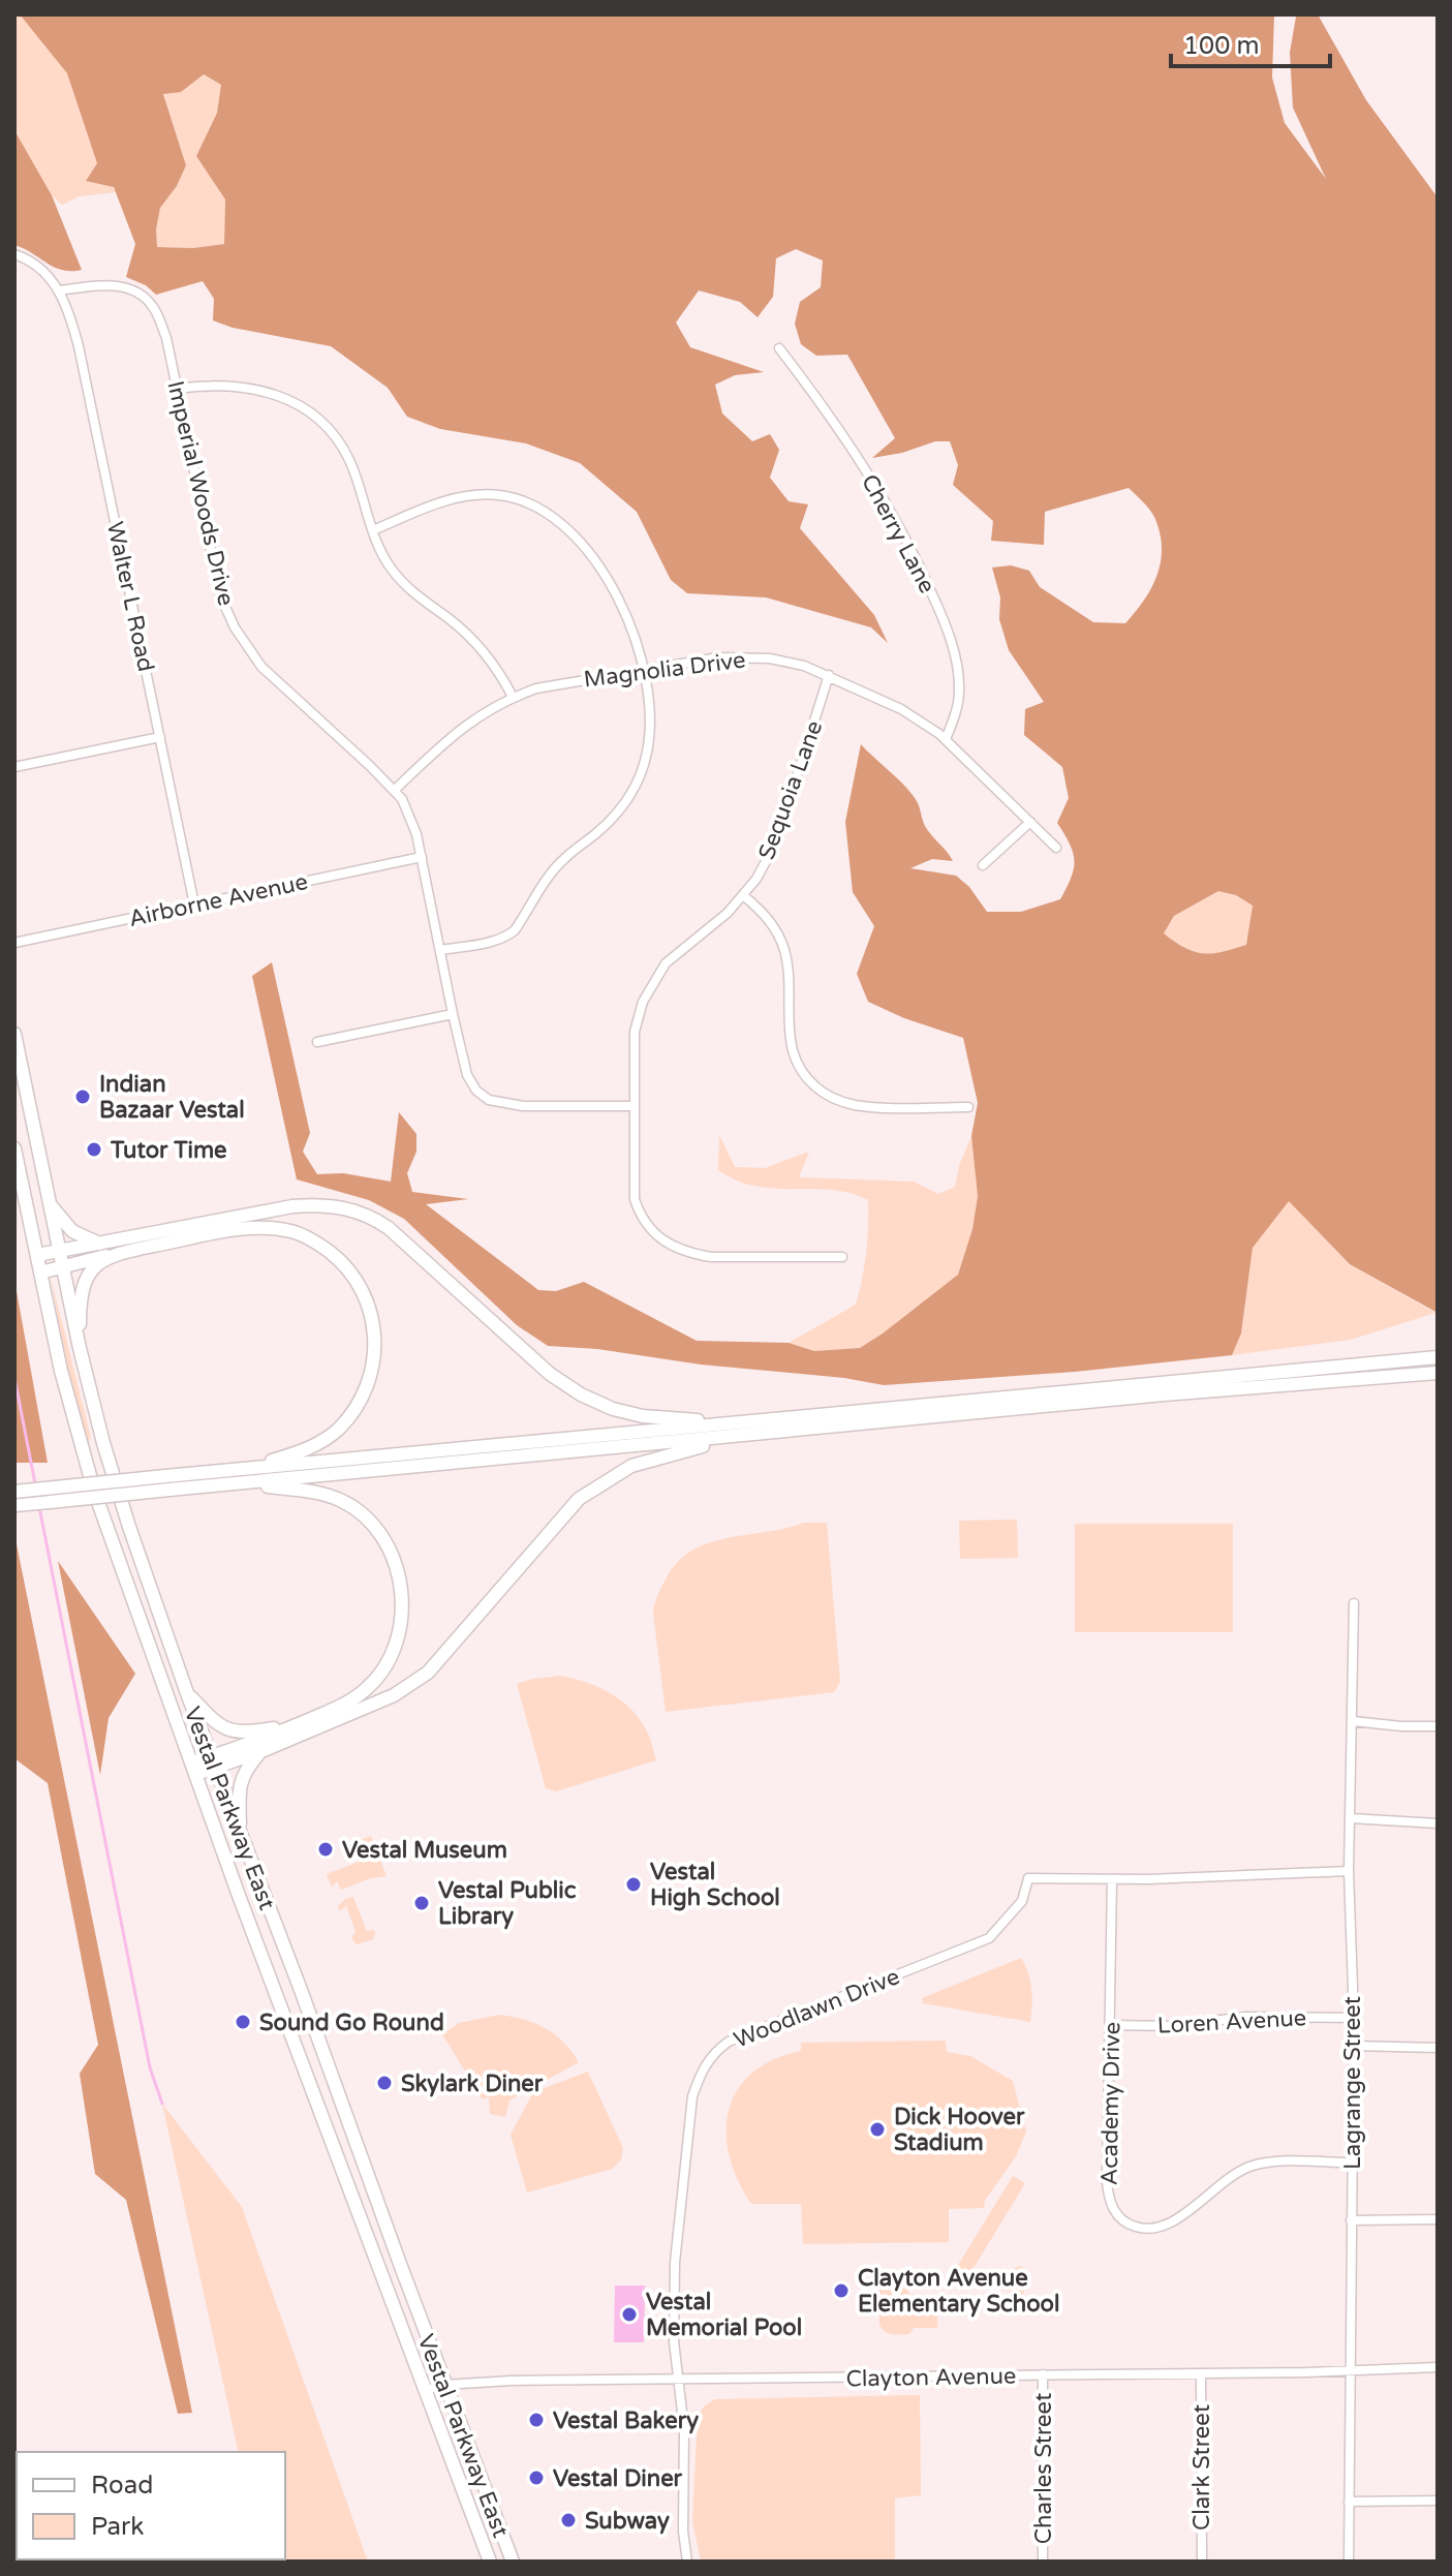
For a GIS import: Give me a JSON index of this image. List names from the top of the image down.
{
  "streets": {
    "main road": ["Vestal Parkway East"],
    "street": [
      "Imperial Woods Drive",
      "Cherry Lane",
      "Walter L Road",
      "Magnolia Drive",
      "Sequoia Lane",
      "Airborne Avenue",
      "Woodlawn Drive",
      "Loren Avenue",
      "Lagrange Street",
      "Academy Drive",
      "Clayton Avenue",
      "Clark Street",
      "Charles Street"
    ]
  },
  "crossings": [
    ["Imperial Woods Drive", "Walter L Road"],
    ["Imperial Woods Drive", "Magnolia Drive"],
    ["Imperial Woods Drive", "Sequoia Lane"],
    ["Imperial Woods Drive", "Airborne Avenue"],
    ["Cherry Lane", "Magnolia Drive"],
    ["Walter L Road", "Airborne Avenue"],
    ["Magnolia Drive", "Sequoia Lane"],
    ["Vestal Parkway East", "Clayton Avenue"],
    ["Woodlawn Drive", "Lagrange Street"],
    ["Woodlawn Drive", "Academy Drive"],
    ["Woodlawn Drive", "Clayton Avenue"],
    ["Loren Avenue", "Lagrange Street"],
    ["Loren Avenue", "Academy Drive"],
    ["Lagrange Street", "Academy Drive"],
    ["Lagrange Street", "Clayton Avenue"],
    ["Clayton Avenue", "Clark Street"],
    ["Clayton Avenue", "Charles Street"]
  ],
  "places": [
    "Indian Bazaar Vestal",
    "Tutor Time",
    "Vestal Museum",
    "Vestal High School",
    "Vestal Public Library",
    "Sound Go Round",
    "Skylark Diner",
    "Dick Hoover Stadium",
    "Clayton Avenue Elementary School",
    "Vestal Memorial Pool",
    "Vestal Bakery",
    "Vestal Diner",
    "Subway"
  ],
  "legend": ["Road", "Park"],
  "scale_bar": "100 m"
}
